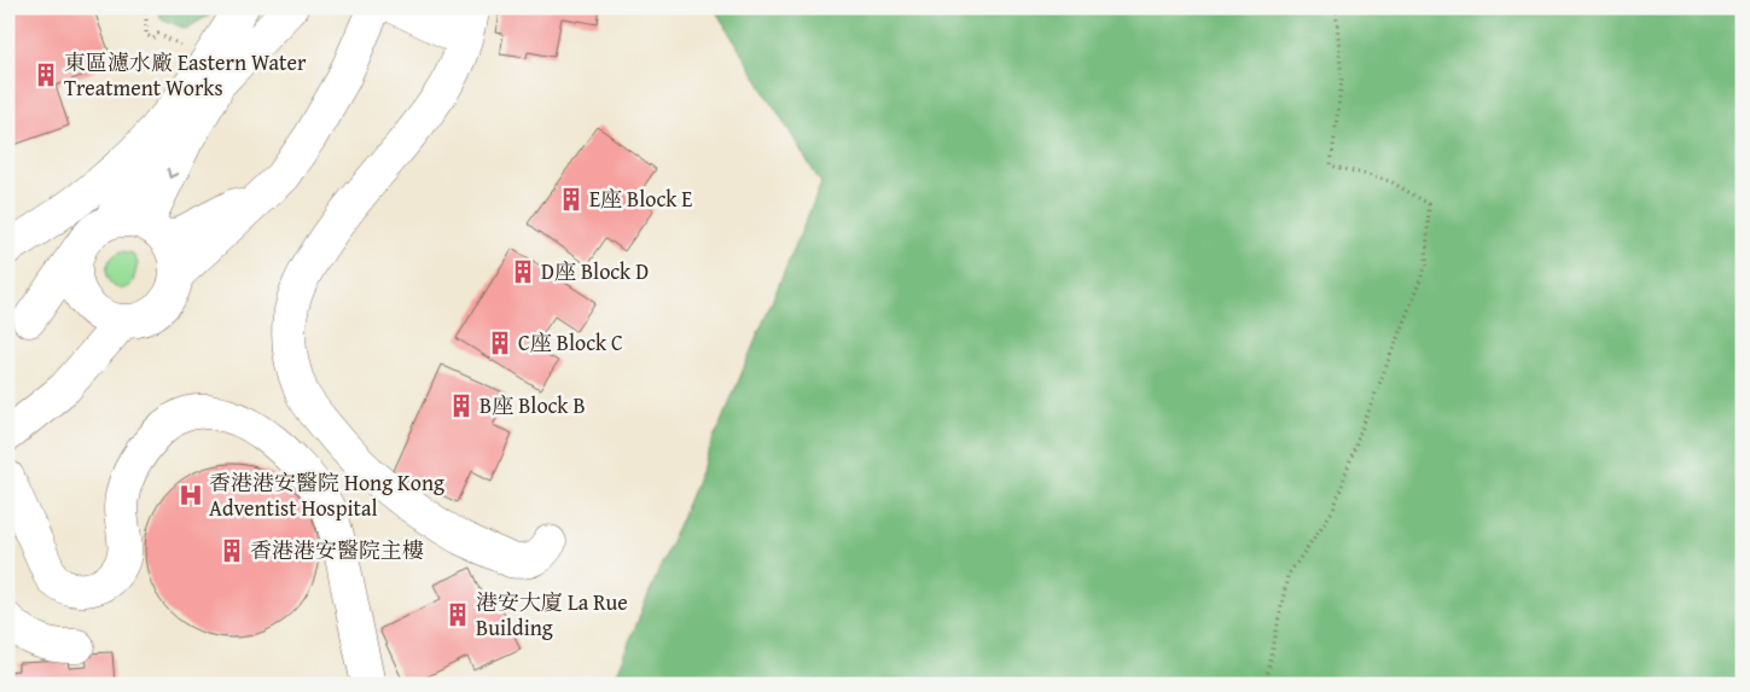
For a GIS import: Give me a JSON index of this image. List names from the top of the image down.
{
  "places": {
    "building": [
      "東區濾水廠 Eastern Water Treatment Works",
      "E座 Block E",
      "D座 Block D",
      "C座 Block C",
      "B座 Block B",
      "香港港安醫院主樓",
      "港安大廈 La Rue Building"
    ],
    "hospital": ["香港港安醫院 Hong Kong Adventist Hospital"]
  }
}
